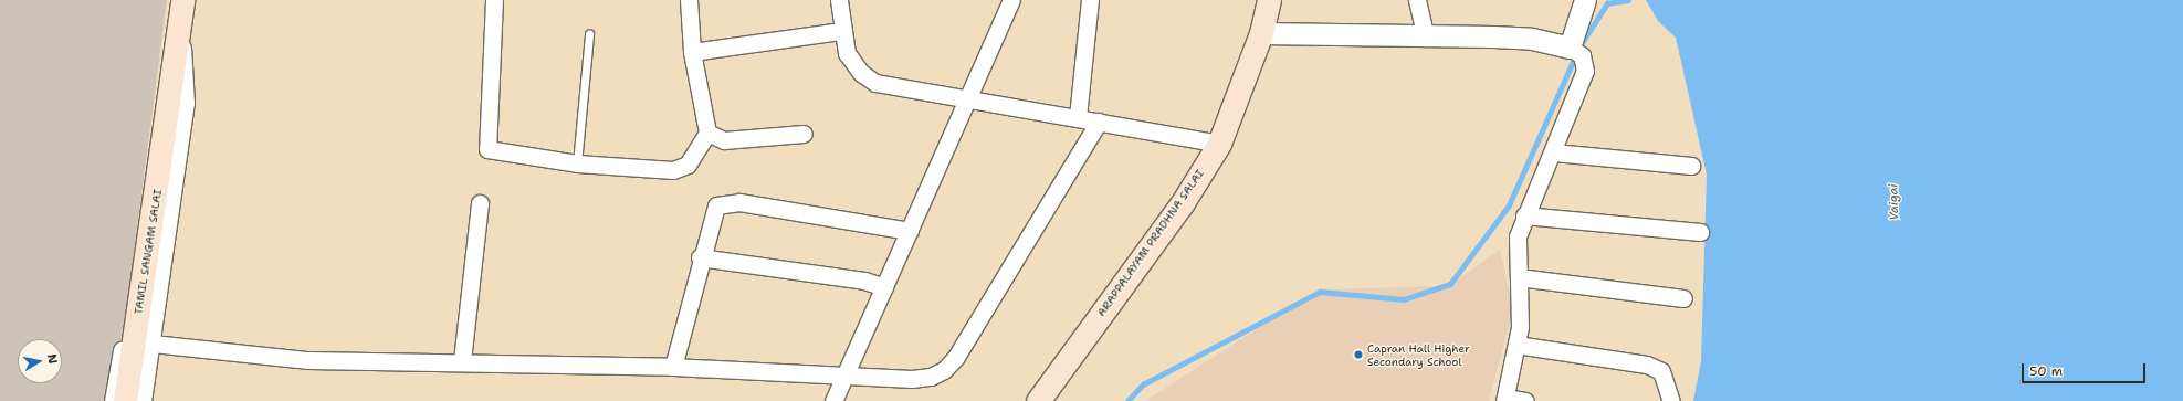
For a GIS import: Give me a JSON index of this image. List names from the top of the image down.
{
  "streets": {
    "main road": ["ARAPPALAYAM PRADHNA SALAI", "TAMIL SANGAM SALAI"]
  },
  "water": ["Vaigai"],
  "places": ["Capran Hall Higher Secondary School"],
  "scale_bar": "50 m",
  "north": "right"
}
